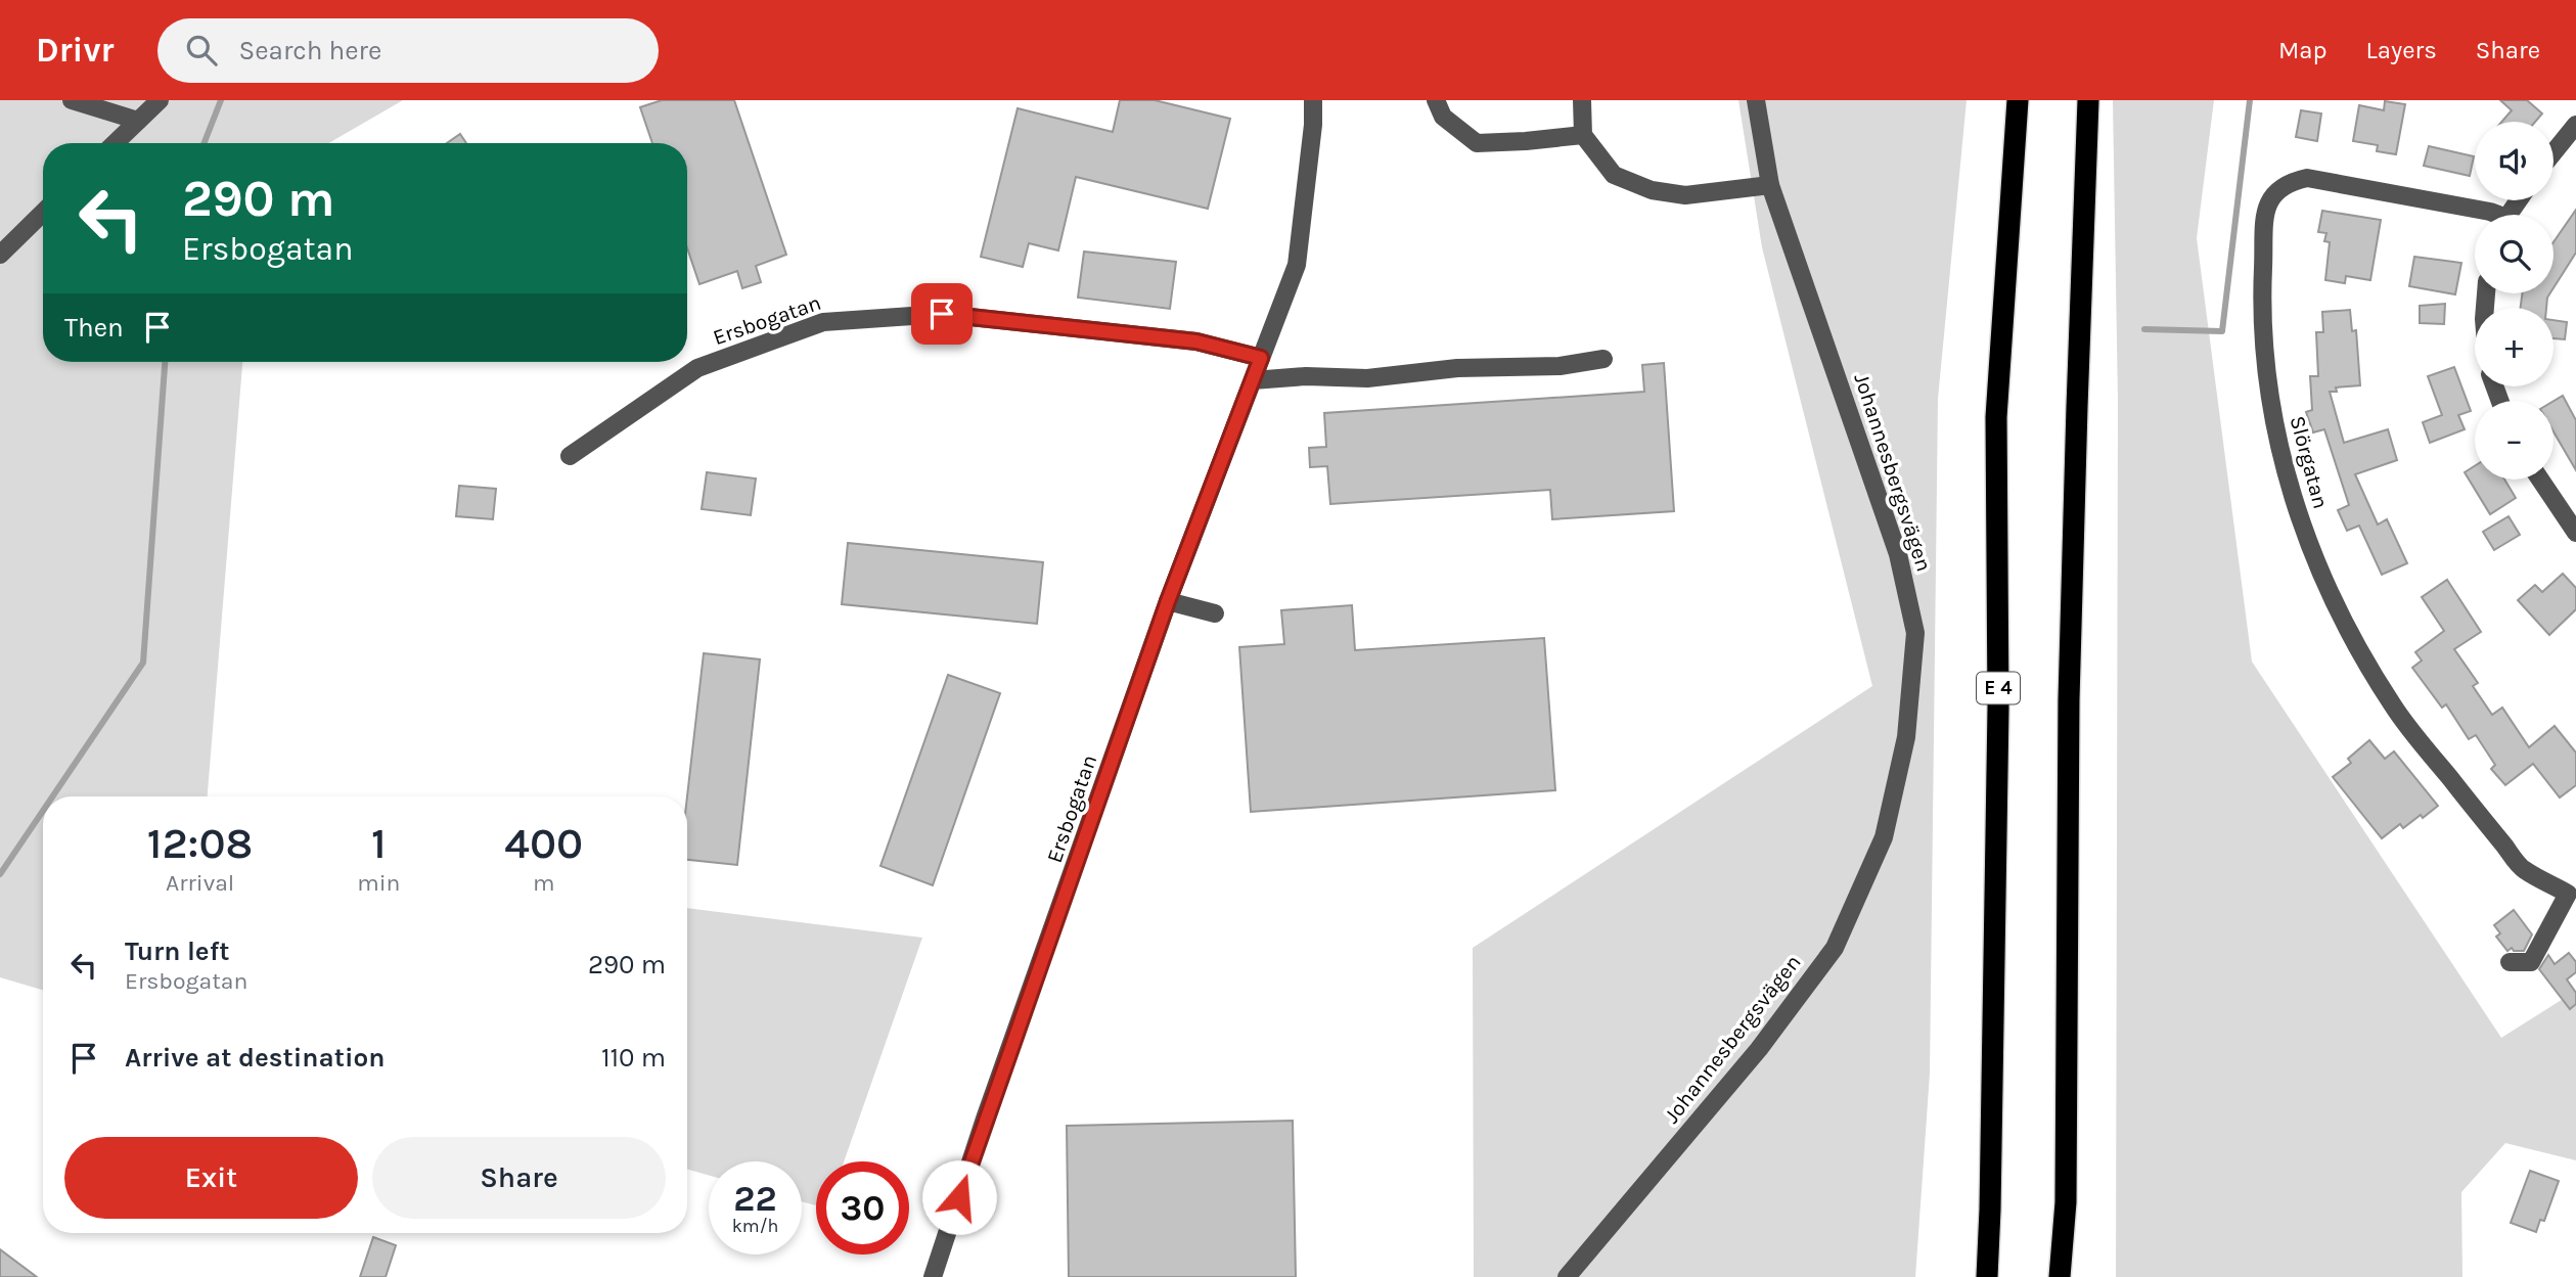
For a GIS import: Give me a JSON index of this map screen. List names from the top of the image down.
{
  "streets": {
    "highway": ["E 4"],
    "street": ["Ersbogatan", "Slörgatan", "Johannesbergsvägen"]
  },
  "page": {
    "header": "Drivr",
    "search": "Search here",
    "nav": ["Map", "Layers", "Share"],
    "map_buttons": ["+", "−"],
    "turn": ["290 m", "Ersbogatan"],
    "then": "Then",
    "eta": [
      "12:08",
      "Arrival",
      "1",
      "min",
      "400",
      "m"
    ],
    "list": [
      {
        "name": "Turn left",
        "note": "Ersbogatan",
        "value": "290 m"
      },
      {
        "name": "Arrive at destination",
        "value": "110 m"
      }
    ],
    "buttons": ["Exit", "Share"],
    "speed": "22 km/h",
    "limit": "30"
  }
}
